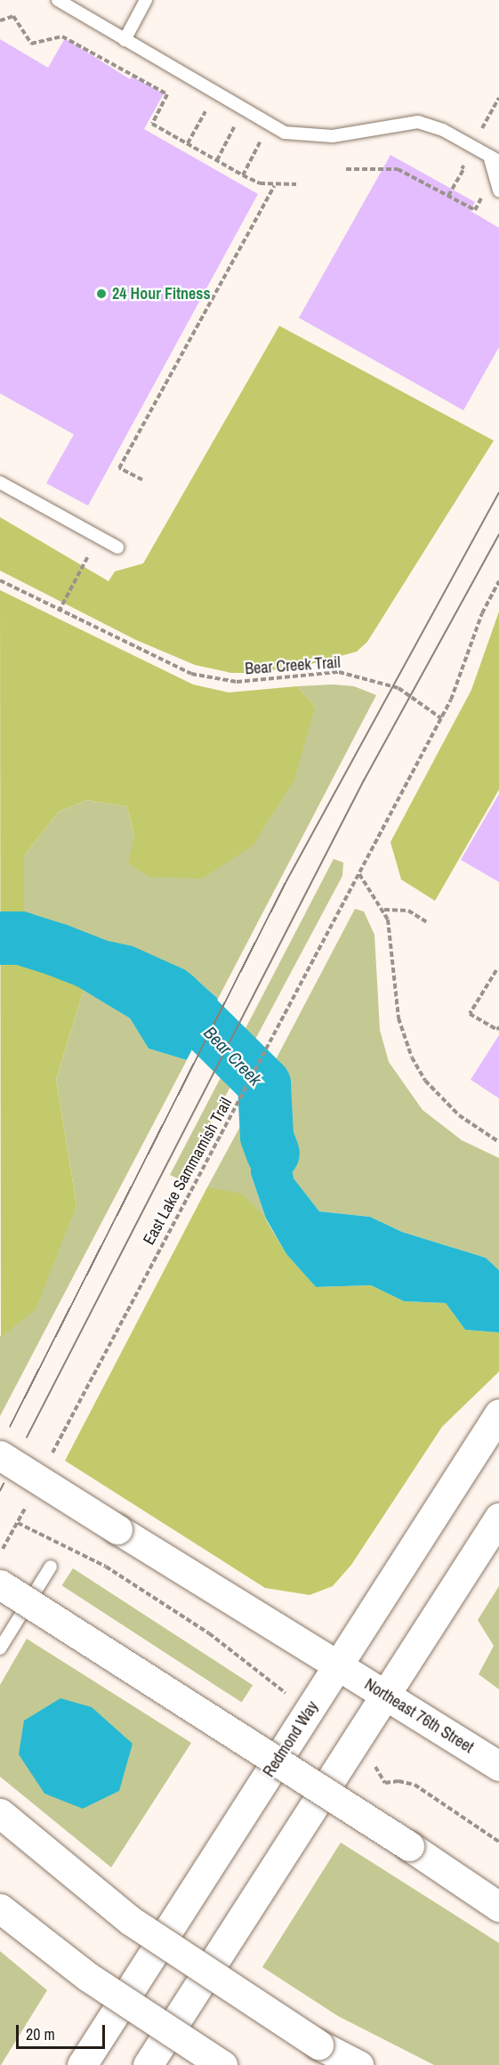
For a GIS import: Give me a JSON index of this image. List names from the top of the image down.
{
  "streets": {
    "main road": ["Northeast 76th Street", "Redmond Way"],
    "path": ["Bear Creek Trail", "East Lake Sammamish Trail"]
  },
  "crossings": [
    ["Northeast 76th Street", "Redmond Way"]
  ],
  "water": ["Bear Creek"],
  "places": ["24 Hour Fitness"],
  "scale_bar": "20 m"
}
